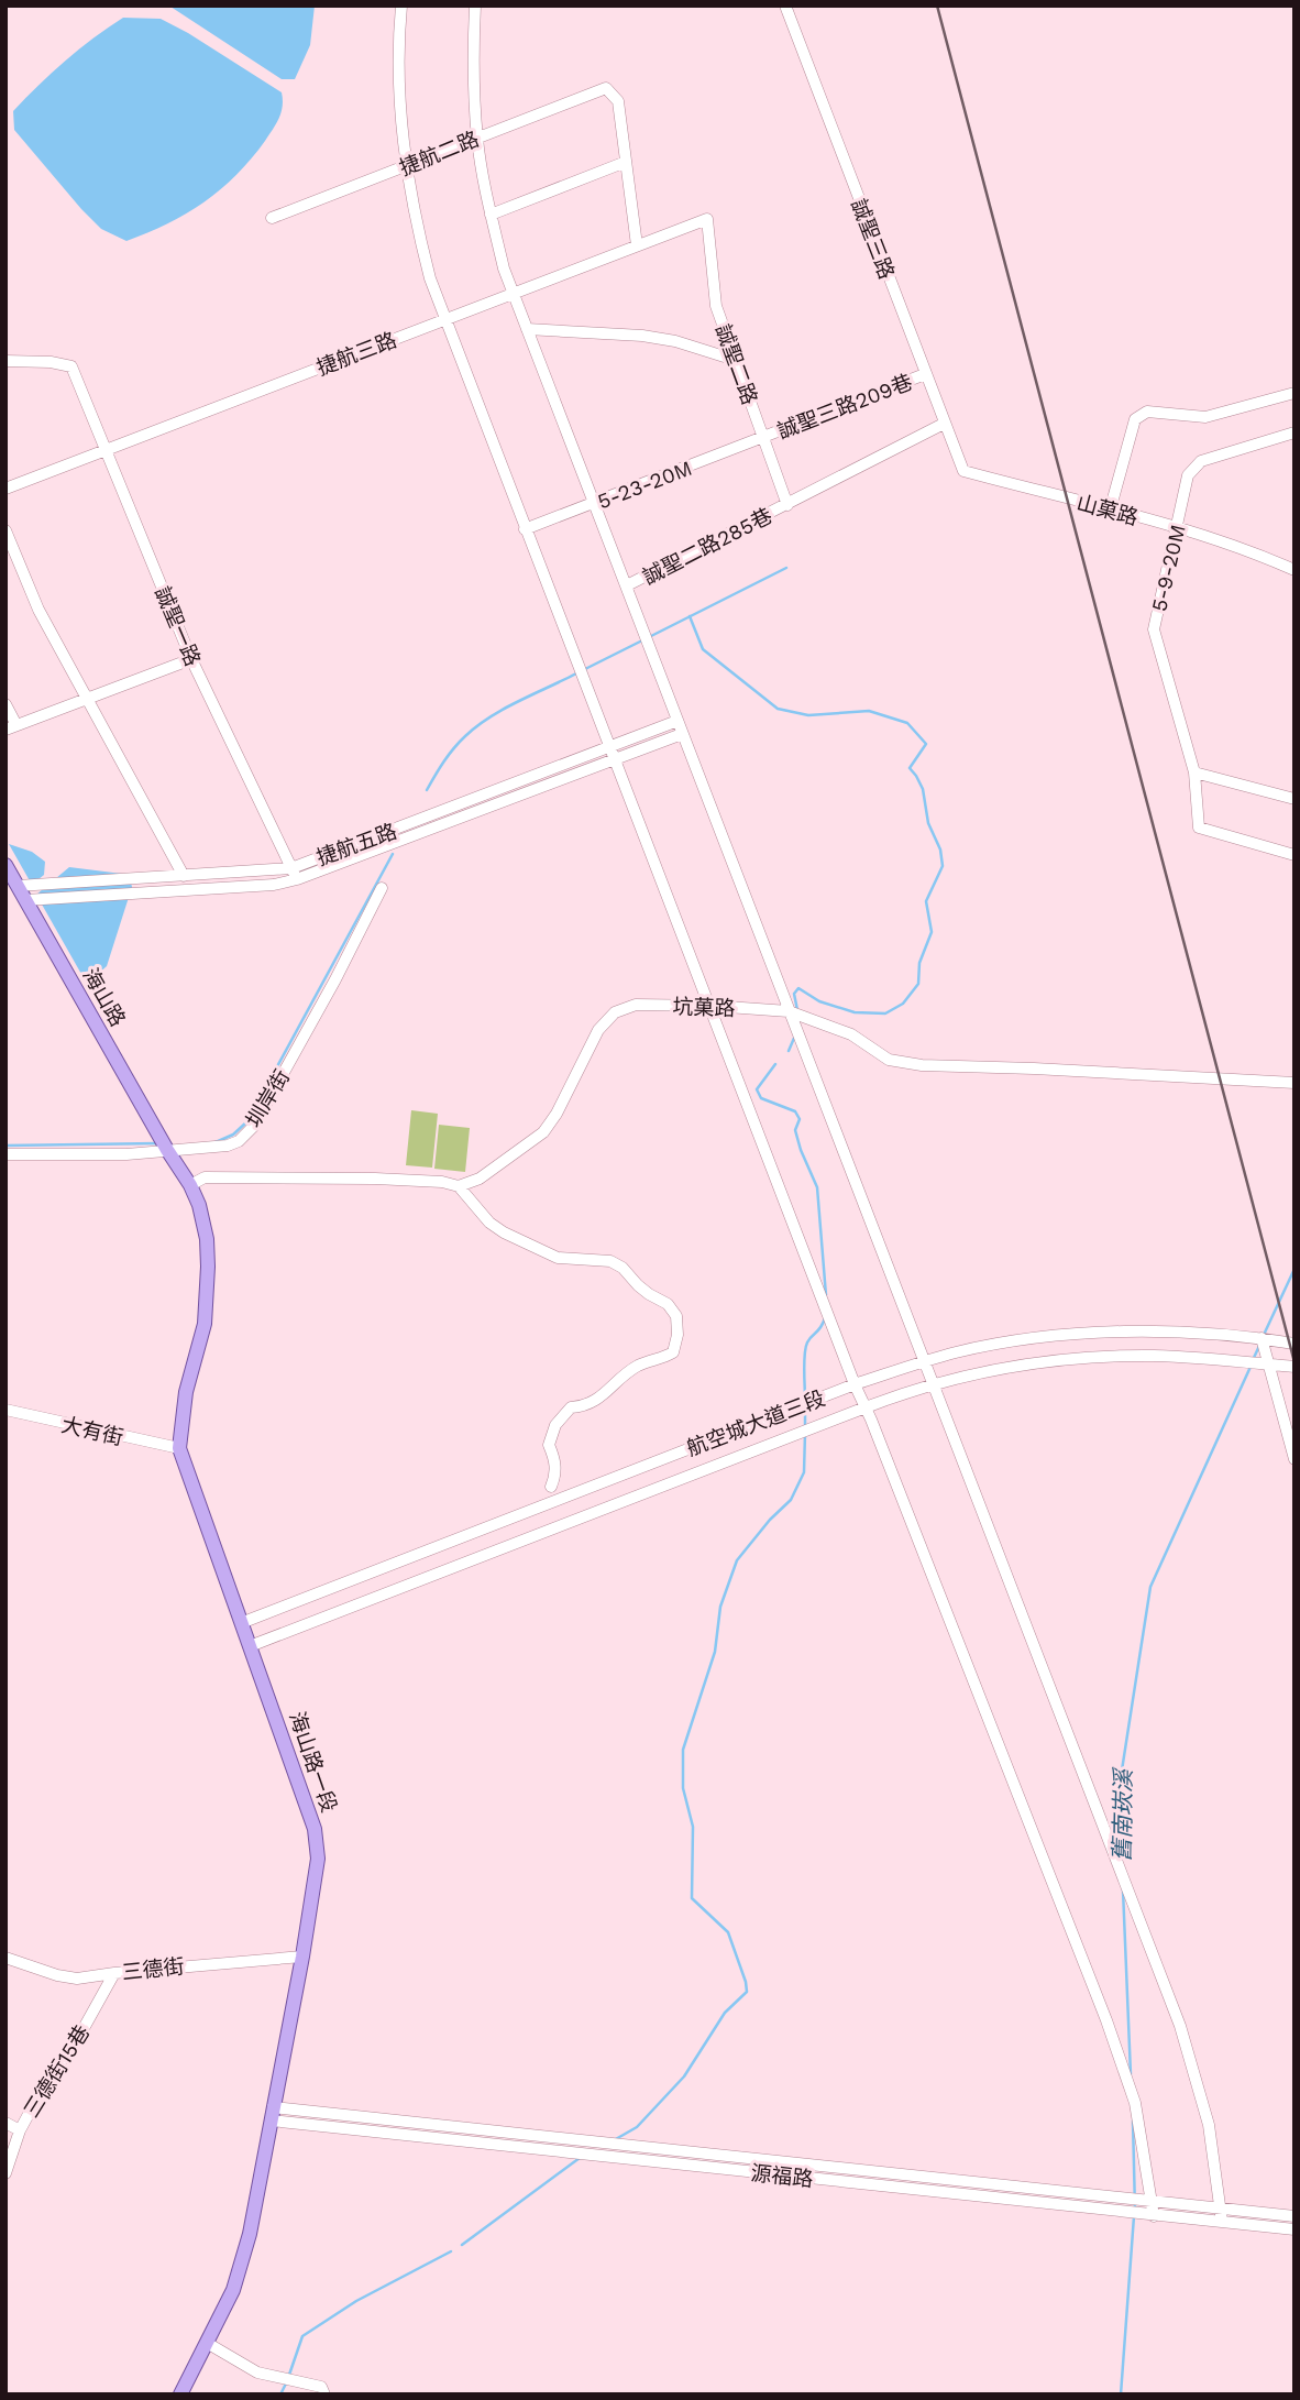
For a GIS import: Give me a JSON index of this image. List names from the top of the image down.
{
  "streets": {
    "main road": ["海山路", "海山路一段"],
    "street": [
      "捷航二路",
      "誠聖三路",
      "捷航三路",
      "誠聖二路",
      "誠聖三路209巷",
      "5-23-20M",
      "山菓路",
      "誠聖二路285巷",
      "5-9-20M",
      "誠聖一路",
      "捷航五路",
      "坑菓路",
      "圳岸街",
      "航空城大道三段",
      "大有街",
      "三德街",
      "三德街15巷",
      "源福路"
    ]
  },
  "crossings": [
    ["誠聖三路", "誠聖三路209巷"],
    ["誠聖三路", "山菓路"],
    ["誠聖三路", "誠聖二路285巷"],
    ["捷航三路", "誠聖二路"],
    ["捷航三路", "誠聖一路"],
    ["誠聖二路", "誠聖三路209巷"],
    ["誠聖二路", "5-23-20M"],
    ["誠聖二路", "誠聖二路285巷"],
    ["誠聖三路209巷", "5-23-20M"],
    ["山菓路", "5-9-20M"],
    ["誠聖一路", "捷航五路"],
    ["捷航五路", "海山路"],
    ["海山路", "圳岸街"],
    ["海山路", "海山路一段"],
    ["圳岸街", "海山路一段"],
    ["航空城大道三段", "海山路一段"],
    ["大有街", "海山路一段"],
    ["海山路一段", "三德街"],
    ["海山路一段", "源福路"],
    ["三德街", "三德街15巷"]
  ],
  "water": ["舊南崁溪"]
}
